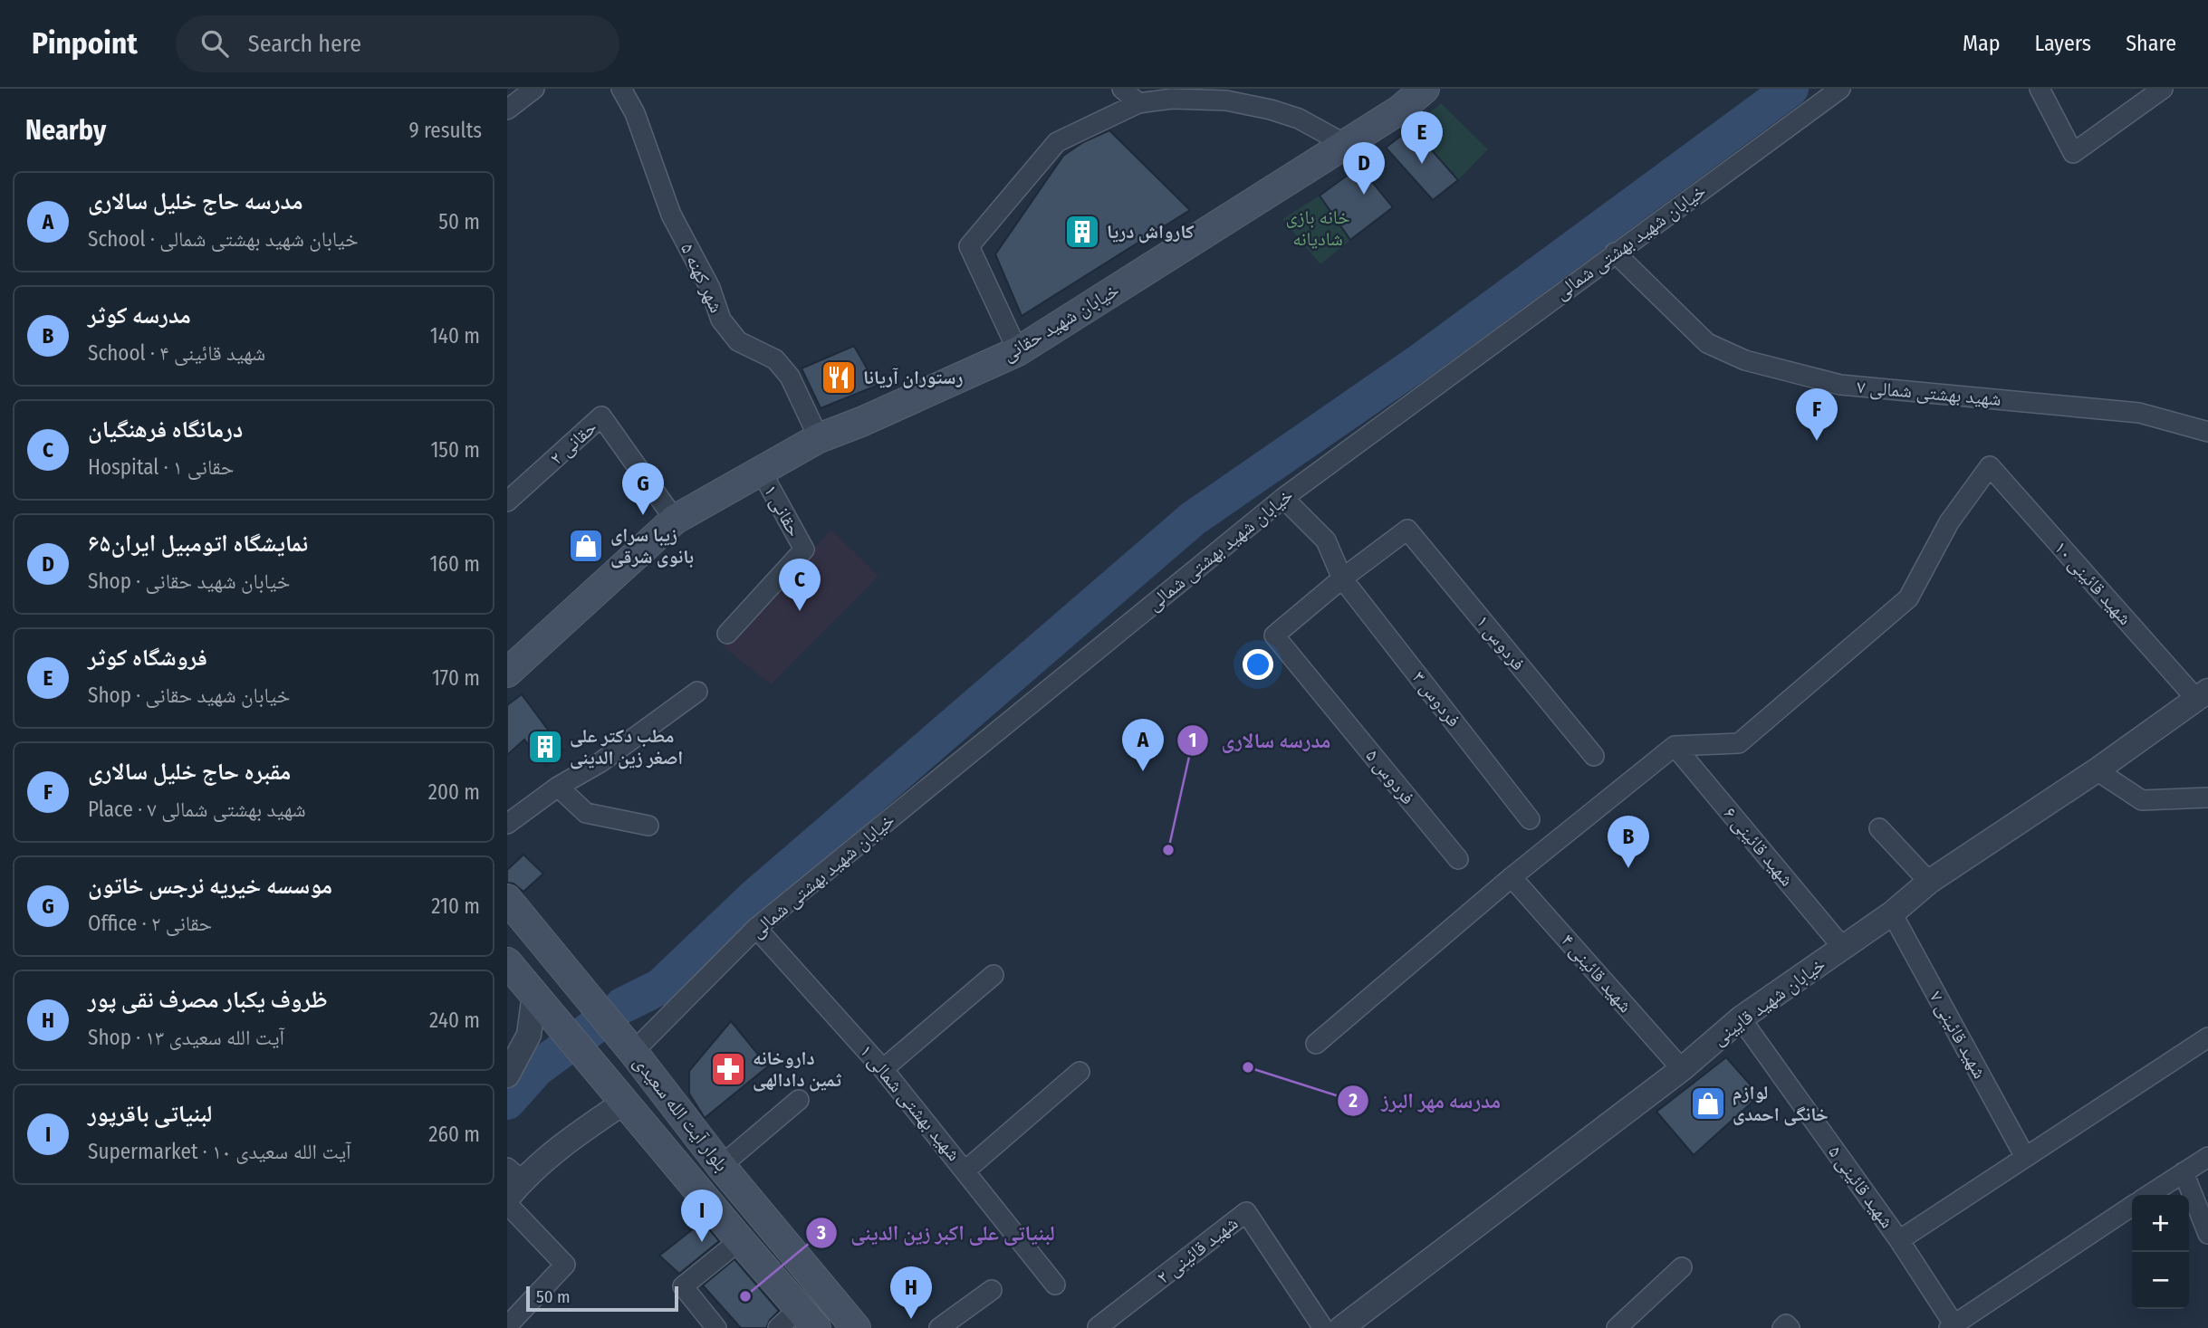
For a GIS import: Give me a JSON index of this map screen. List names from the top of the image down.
{
  "streets": {
    "main road": ["خیابان شهید حقانی", "بلوار آیت الله سعیدی"],
    "street": [
      "خیابان شهید بهشتی شمالی",
      "شهر کهنه ۵",
      "شهید بهشتی شمالی ۷",
      "حقانی ۲",
      "حقانی ۱",
      "شهید قائینی ۱۰",
      "فردوس ۱",
      "فردوس ۳",
      "فردوس ۵",
      "شهید قائینی ۶",
      "شهید قائینی ۴",
      "خیابان شهید قایینی",
      "شهید قائینی ۷",
      "شهید بهشتی شمالی ۱",
      "شهید قائینی ۵",
      "شهید قائینی ۲"
    ]
  },
  "crossings": [
    ["خیابان شهید بهشتی شمالی", "شهید بهشتی شمالی ۷"],
    ["خیابان شهید بهشتی شمالی", "فردوس ۳"],
    ["خیابان شهید بهشتی شمالی", "شهید بهشتی شمالی ۱"],
    ["خیابان شهید بهشتی شمالی", "بلوار آیت الله سعیدی"],
    ["شهر کهنه ۵", "خیابان شهید حقانی"],
    ["خیابان شهید حقانی", "حقانی ۲"],
    ["خیابان شهید حقانی", "حقانی ۱"],
    ["شهید قائینی ۱۰", "شهید قائینی ۶"],
    ["شهید قائینی ۱۰", "خیابان شهید قایینی"],
    ["فردوس ۱", "فردوس ۳"],
    ["فردوس ۱", "فردوس ۵"],
    ["فردوس ۳", "فردوس ۵"],
    ["شهید قائینی ۶", "خیابان شهید قایینی"],
    ["شهید قائینی ۴", "خیابان شهید قایینی"],
    ["خیابان شهید قایینی", "شهید قائینی ۷"],
    ["خیابان شهید قایینی", "شهید قائینی ۵"]
  ],
  "parks": ["خانه بازی شادیانه"],
  "places": {
    "building": ["کارواش دریا", "مطب دکتر علی اصغر زین الدینی"],
    "restaurant": ["رستوران آریانا"],
    "shop": ["زیبا سرای بانوی شرقی", "لوازم خانگی احمدی"],
    "other": ["مدرسه سالاری", "مدرسه مهر البرز", "لبنیاتی علی اکبر زین الدینی"],
    "pharmacy": ["داروخانه ثمین دادالهی"]
  },
  "scale_bar": "50 m",
  "page": {
    "header": "Pinpoint",
    "search": "Search here",
    "nav": ["Map", "Layers", "Share"],
    "heading": ["Nearby", "9 results"],
    "pins": [
      "E",
      "D",
      "F",
      "G",
      "C",
      "A",
      "B",
      "I",
      "H"
    ],
    "list": [
      {
        "mark": "A",
        "name": "مدرسه حاج خلیل سالاری",
        "note": "School · خیابان شهید بهشتی شمالی",
        "value": "50 m"
      },
      {
        "mark": "B",
        "name": "مدرسه کوثر",
        "note": "School · شهید قائینی ۴",
        "value": "140 m"
      },
      {
        "mark": "C",
        "name": "درمانگاه فرهنگیان",
        "note": "Hospital · حقانی ۱",
        "value": "150 m"
      },
      {
        "mark": "D",
        "name": "نمایشگاه اتومبیل ایران۶۵",
        "note": "Shop · خیابان شهید حقانی",
        "value": "160 m"
      },
      {
        "mark": "E",
        "name": "فروشگاه کوثر",
        "note": "Shop · خیابان شهید حقانی",
        "value": "170 m"
      },
      {
        "mark": "F",
        "name": "مقبره حاج خلیل سالاری",
        "note": "Place · شهید بهشتی شمالی ۷",
        "value": "200 m"
      },
      {
        "mark": "G",
        "name": "موسسه خیریه نرجس خاتون",
        "note": "Office · حقانی ۲",
        "value": "210 m"
      },
      {
        "mark": "H",
        "name": "ظروف یکبار مصرف نقی پور",
        "note": "Shop · آیت الله سعیدی ۱۳",
        "value": "240 m"
      },
      {
        "mark": "I",
        "name": "لبنیاتی باقرپور",
        "note": "Supermarket · آیت الله سعیدی ۱۰",
        "value": "260 m"
      }
    ],
    "map_buttons": ["+", "−"],
    "scale": "50 m"
  }
}
